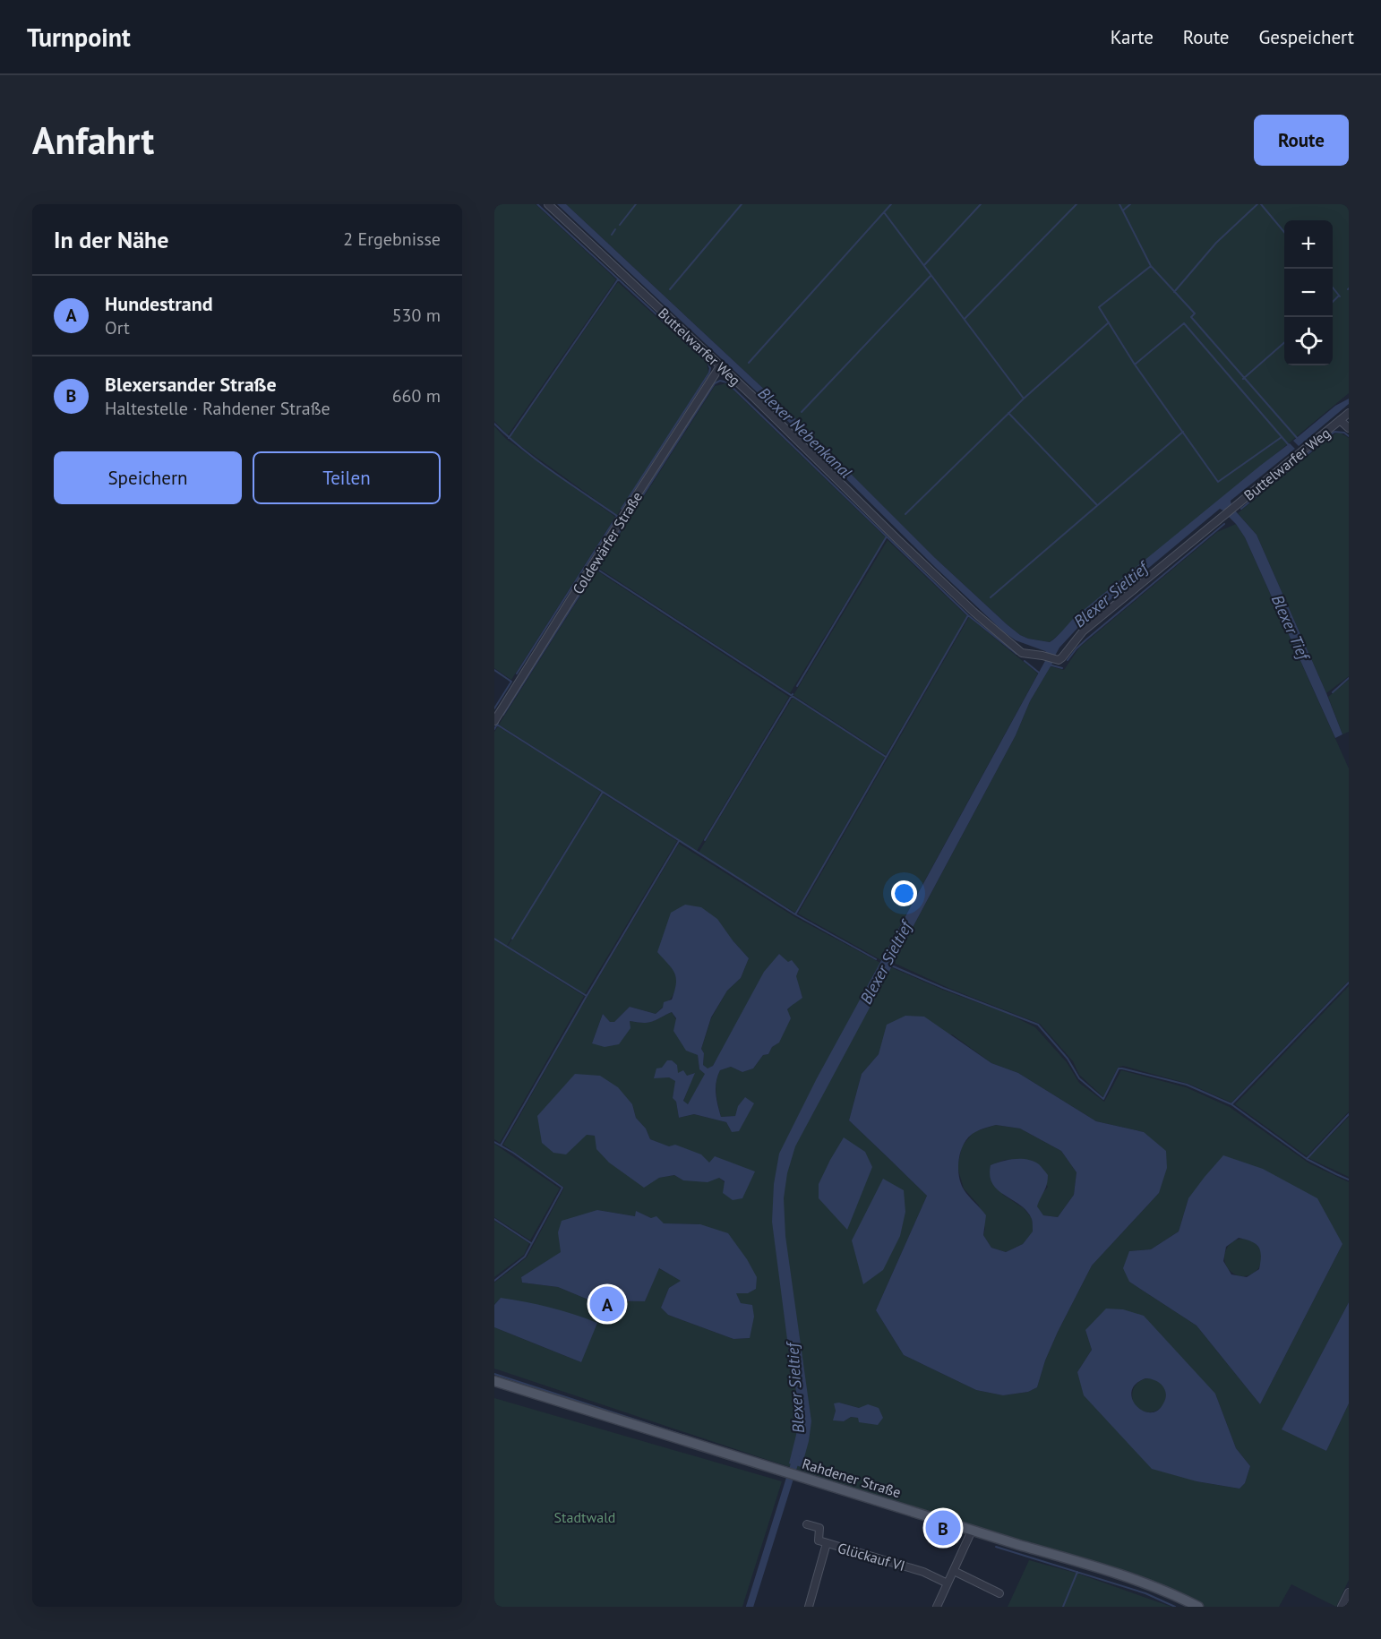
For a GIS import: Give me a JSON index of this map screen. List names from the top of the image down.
{
  "streets": {
    "main road": ["Rahdener Straße"],
    "street": ["Buttelwarfer Weg", "Coldewärfer Straße", "Glückauf VI"]
  },
  "crossings": [
    ["Buttelwarfer Weg", "Coldewärfer Straße"]
  ],
  "water": ["Blexer Nebenkanal", "Blexer Sieltief", "Blexer Tief"],
  "parks": ["Stadtwald"],
  "page": {
    "header": "Turnpoint",
    "nav": ["Karte", "Route", "Gespeichert"],
    "buttons": [
      "Route",
      ["Speichern", "Teilen"]
    ],
    "title": "Anfahrt",
    "heading": ["In der Nähe", "2 Ergebnisse"],
    "map_buttons": ["+", "−"],
    "list": [
      {
        "mark": "A",
        "name": "Hundestrand",
        "note": "Ort",
        "value": "530 m"
      },
      {
        "mark": "B",
        "name": "Blexersander Straße",
        "note": "Haltestelle · Rahdener Straße",
        "value": "660 m"
      }
    ],
    "pins": ["A", "B"]
  }
}
